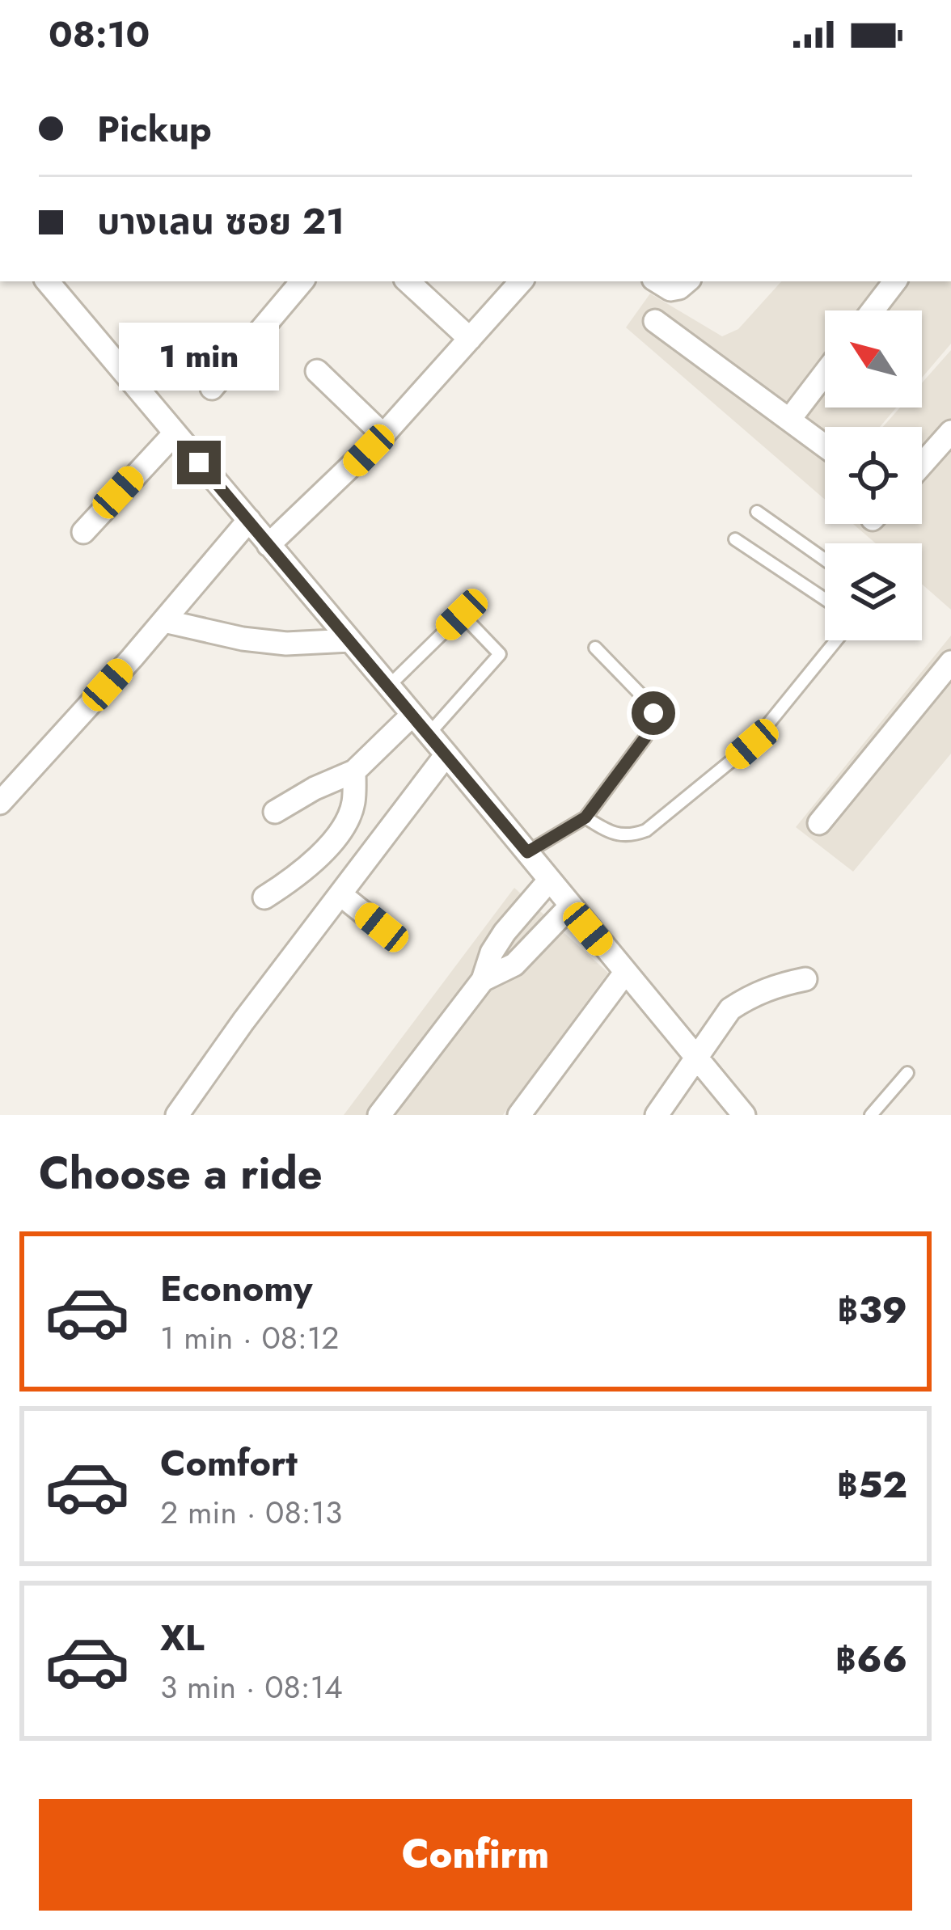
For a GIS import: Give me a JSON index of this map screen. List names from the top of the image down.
{
  "north": "top left",
  "page": {
    "status": "08:10",
    "banner": ["Pickup", "บางเลน ซอย 21"],
    "bubble": "1 min",
    "heading": "Choose a ride",
    "list": [
      {
        "name": "Economy",
        "note": "1 min · 08:12",
        "value": "฿39"
      },
      {
        "name": "Comfort",
        "note": "2 min · 08:13",
        "value": "฿52"
      },
      {
        "name": "XL",
        "note": "3 min · 08:14",
        "value": "฿66"
      }
    ],
    "buttons": "Confirm"
  }
}
